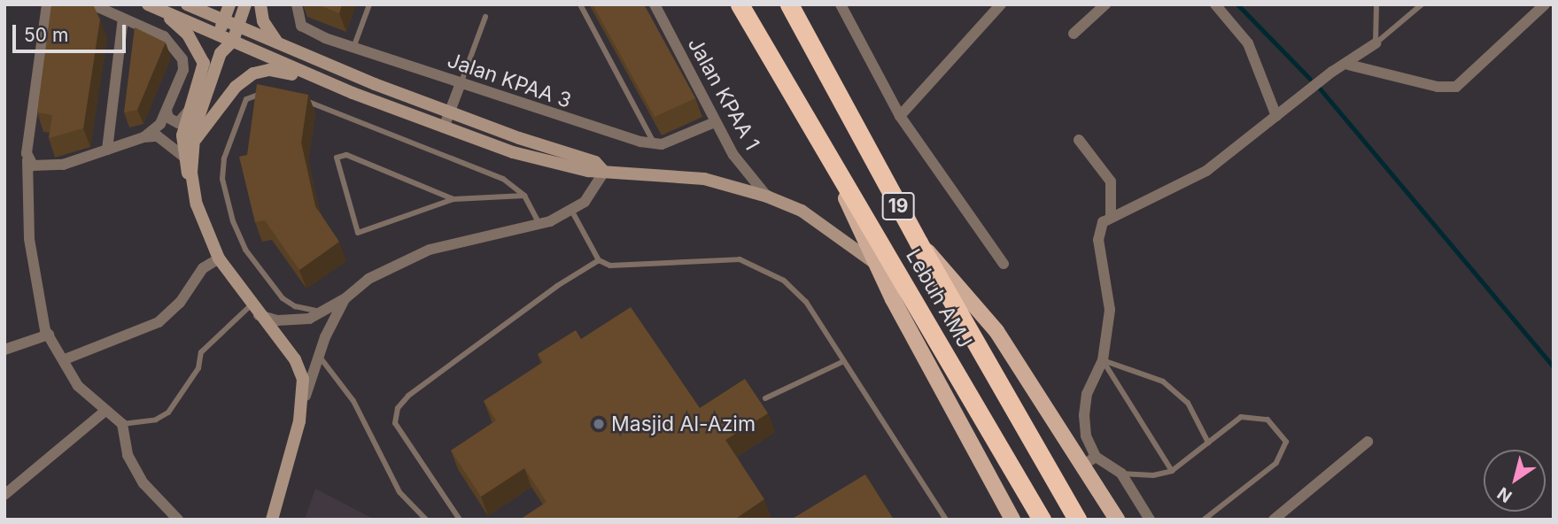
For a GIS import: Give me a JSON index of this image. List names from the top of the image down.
{
  "streets": {
    "highway": ["19", "Lebuh AMJ"],
    "street": ["Jalan KPAA 3", "Jalan KPAA 1"]
  },
  "crossings": [
    ["Jalan KPAA 3", "Jalan KPAA 1"]
  ],
  "places": ["Masjid Al-Azim"],
  "scale_bar": "50 m",
  "north": "bottom left"
}
